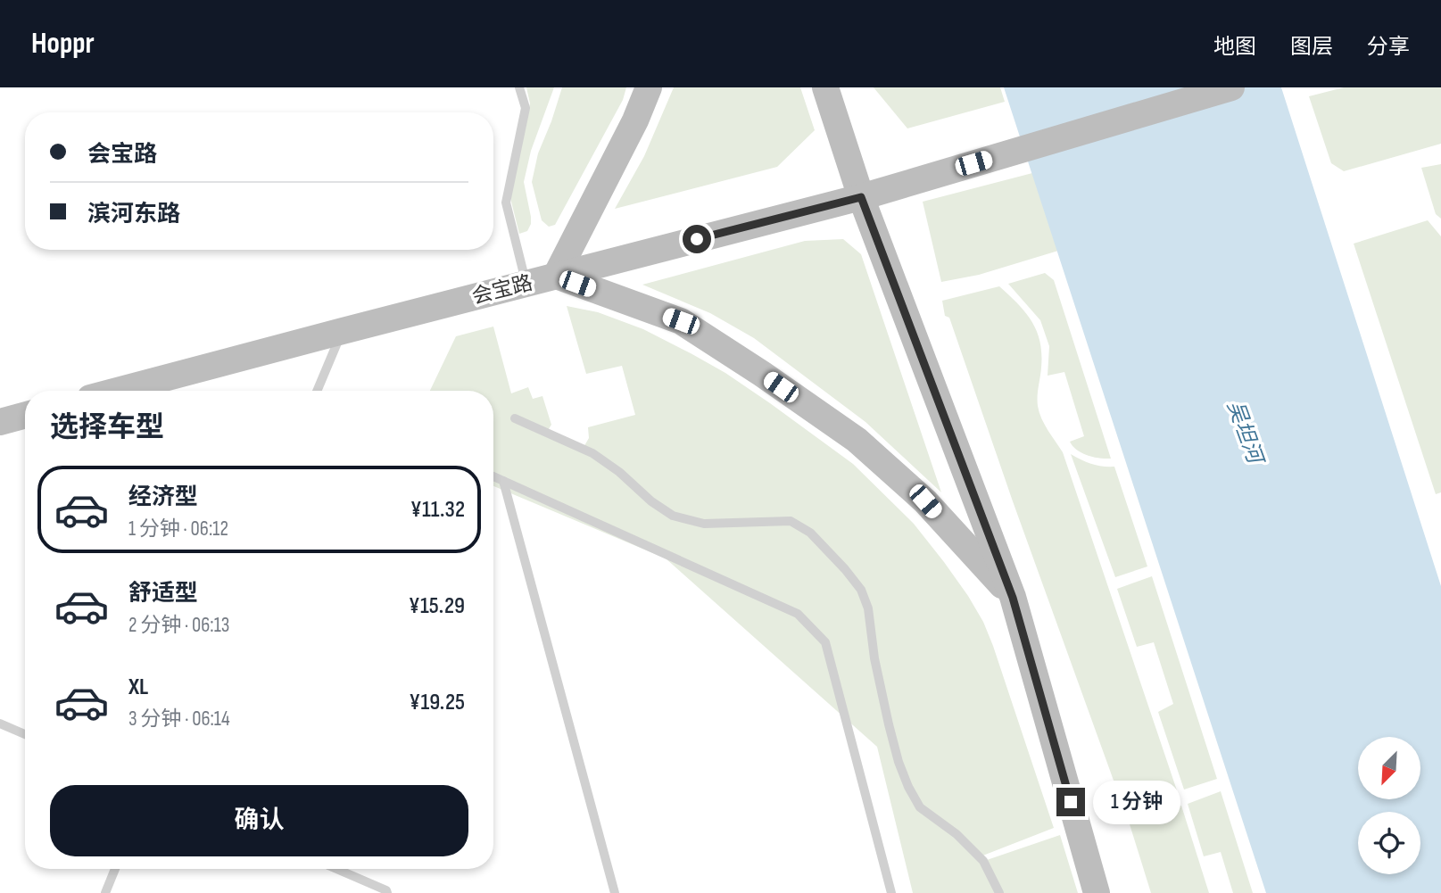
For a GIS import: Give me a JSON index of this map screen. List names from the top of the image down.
{
  "streets": {
    "main road": ["会宝路"]
  },
  "water": ["吴坦河"],
  "north": "bottom left",
  "page": {
    "header": "Hoppr",
    "nav": ["地图", "图层", "分享"],
    "banner": ["会宝路", "滨河东路"],
    "heading": "选择车型",
    "list": [
      {
        "name": "经济型",
        "note": "1 分钟 · 06:12",
        "value": "¥11.32"
      },
      {
        "name": "舒适型",
        "note": "2 分钟 · 06:13",
        "value": "¥15.29"
      },
      {
        "name": "XL",
        "note": "3 分钟 · 06:14",
        "value": "¥19.25"
      }
    ],
    "buttons": "确认",
    "bubble": "1 分钟"
  }
}
